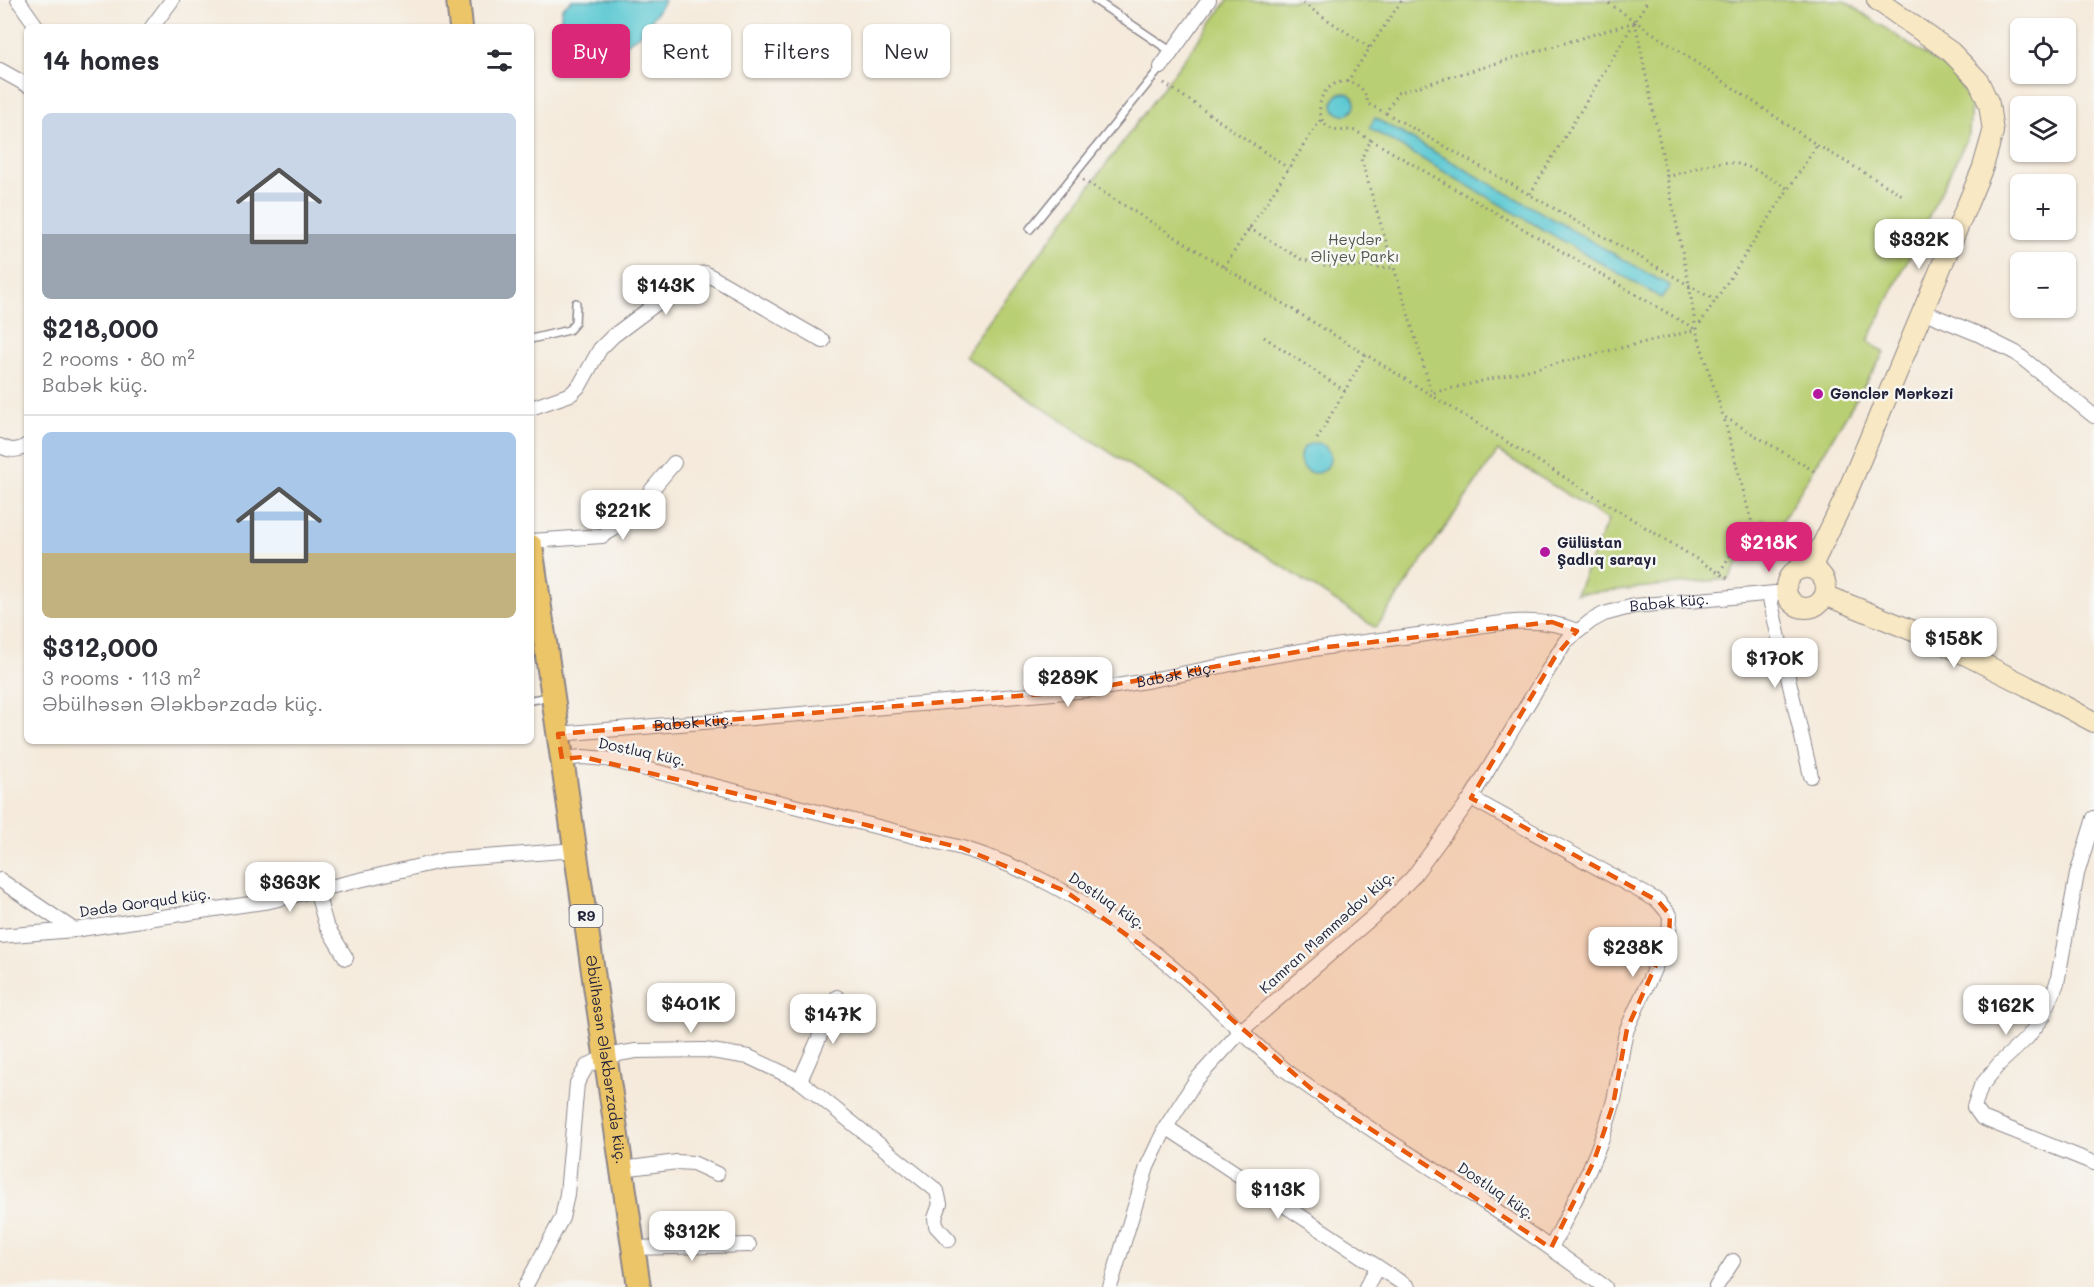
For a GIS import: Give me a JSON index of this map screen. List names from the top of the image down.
{
  "streets": {
    "main road": ["R9", "Əbülhəsən Ələkbərzadə küç."],
    "street": [
      "Babək küç.",
      "Dostluq küç.",
      "Dədə Qorqud küç.",
      "Kamran Məmmədov küç."
    ]
  },
  "crossings": [
    ["Babək küç.", "Kamran Məmmədov küç."],
    ["Babək küç.", "Əbülhəsən Ələkbərzadə küç."],
    ["Dostluq küç.", "Kamran Məmmədov küç."],
    ["Dostluq küç.", "Əbülhəsən Ələkbərzadə küç."],
    ["Dədə Qorqud küç.", "Əbülhəsən Ələkbərzadə küç."]
  ],
  "parks": ["Heydər Əliyev Parkı"],
  "places": ["Gənclər Mərkəzi", "Gülüstan Şadlıq sarayı"],
  "page": {
    "map_buttons": ["+", "−"],
    "chip": [
      "Buy",
      "Rent",
      "Filters",
      "New"
    ],
    "heading": "14 homes",
    "list": [
      {
        "name": "$218,000",
        "note": "2 rooms · 80 m² · Babək küç."
      },
      {
        "name": "$312,000",
        "note": "3 rooms · 113 m² · Əbülhəsən Ələkbərzadə küç."
      }
    ],
    "price": [
      "$332K",
      "$143K",
      "$221K",
      "$218K",
      "$158K",
      "$170K",
      "$289K",
      "$363K",
      "$238K",
      "$401K",
      "$162K",
      "$147K",
      "$113K",
      "$312K"
    ]
  }
}
